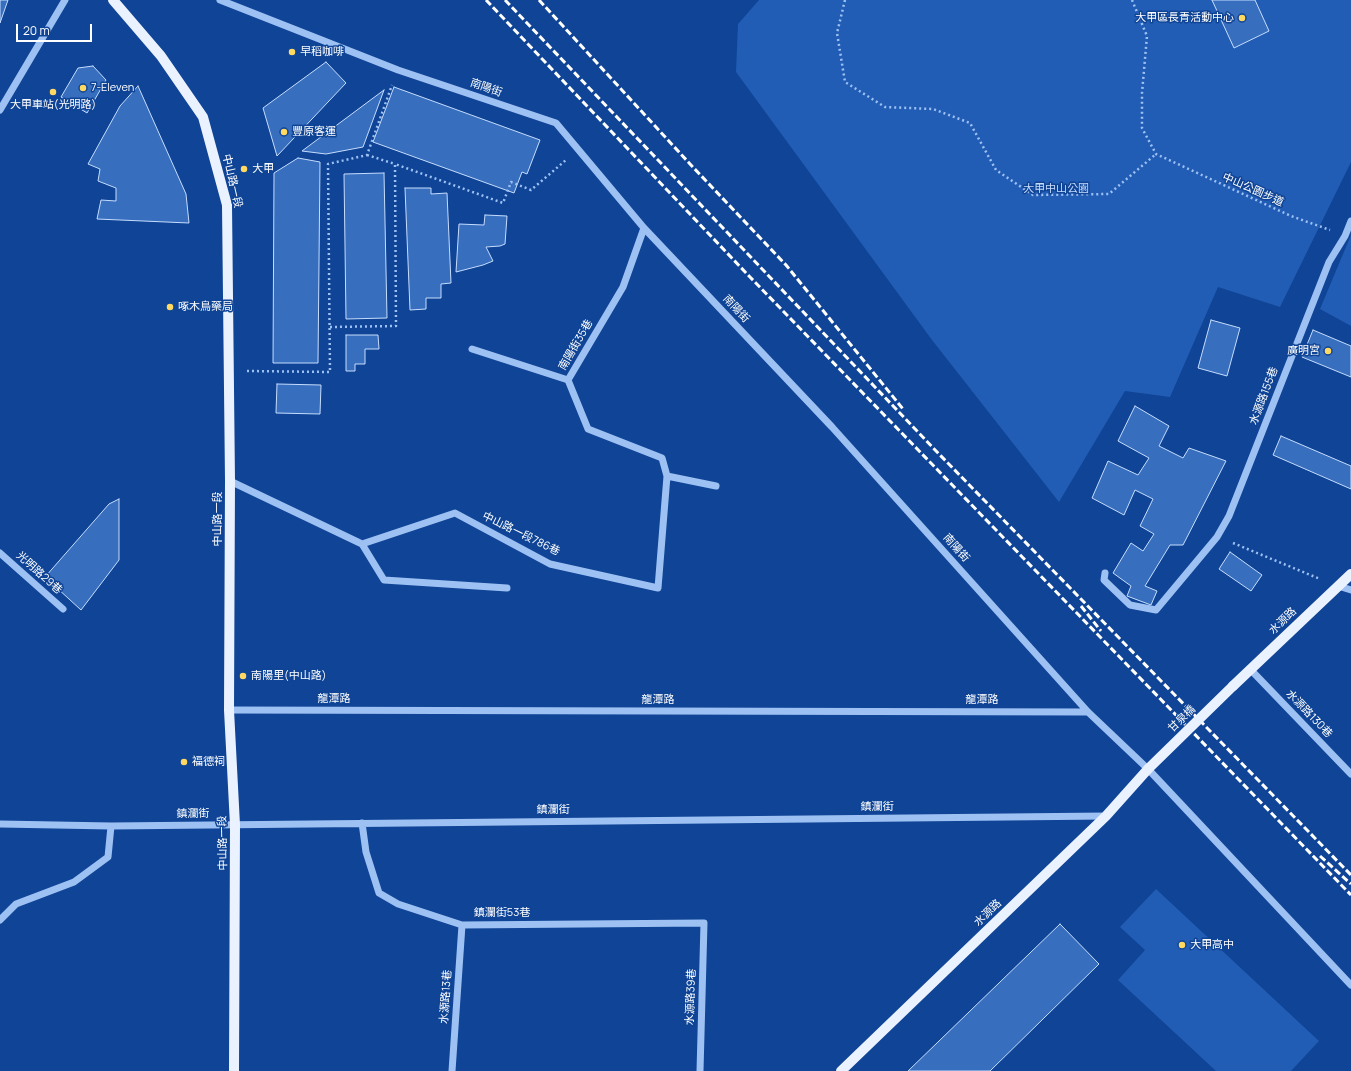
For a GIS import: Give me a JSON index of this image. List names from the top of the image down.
{
  "streets": {
    "main road": ["中山路一段", "水源路", "甘泉橋"],
    "street": [
      "南陽街",
      "南陽街35巷",
      "水源路155巷",
      "中山路一段786巷",
      "光明路29巷",
      "龍潭路",
      "水源路130巷",
      "鎮瀾街",
      "鎮瀾街53巷",
      "水源路13巷",
      "水源路39巷"
    ],
    "path": ["中山公園步道"]
  },
  "crossings": [
    ["南陽街", "南陽街35巷"],
    ["南陽街", "水源路"],
    ["南陽街", "龍潭路"],
    ["南陽街", "甘泉橋"],
    ["中山路一段", "龍潭路"],
    ["中山路一段", "鎮瀾街"],
    ["中山公園步道", "水源路155巷"],
    ["水源路", "水源路130巷"],
    ["水源路", "甘泉橋"],
    ["水源路", "鎮瀾街"],
    ["鎮瀾街", "鎮瀾街53巷"],
    ["鎮瀾街53巷", "水源路13巷"],
    ["鎮瀾街53巷", "水源路39巷"]
  ],
  "parks": ["大甲中山公園"],
  "places": [
    "大甲區長青活動中心",
    "早稻咖啡",
    "7-Eleven",
    "大甲車站(光明路)",
    "豐原客運",
    "大甲",
    "啄木鳥藥局",
    "廣明宮",
    "南陽里(中山路)",
    "福德祠",
    "大甲高中"
  ],
  "scale_bar": "20 m"
}
